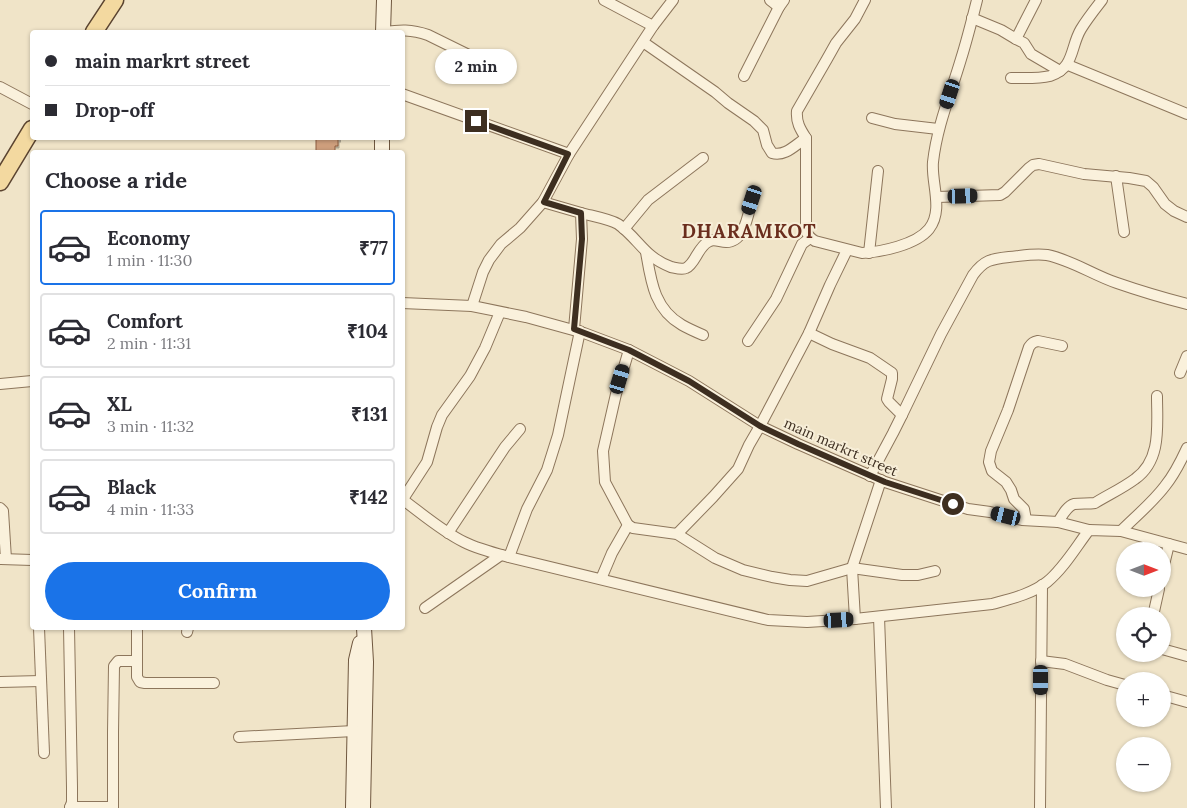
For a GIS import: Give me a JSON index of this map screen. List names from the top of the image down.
{
  "streets": {
    "street": ["main markrt street"]
  },
  "districts": ["DHARAMKOT"],
  "north": "right",
  "page": {
    "banner": ["main markrt street", "Drop-off"],
    "bubble": "2 min",
    "heading": "Choose a ride",
    "list": [
      {
        "name": "Economy",
        "note": "1 min · 11:30",
        "value": "₹77"
      },
      {
        "name": "Comfort",
        "note": "2 min · 11:31",
        "value": "₹104"
      },
      {
        "name": "XL",
        "note": "3 min · 11:32",
        "value": "₹131"
      },
      {
        "name": "Black",
        "note": "4 min · 11:33",
        "value": "₹142"
      }
    ],
    "map_buttons": ["+", "−"],
    "buttons": "Confirm"
  }
}
